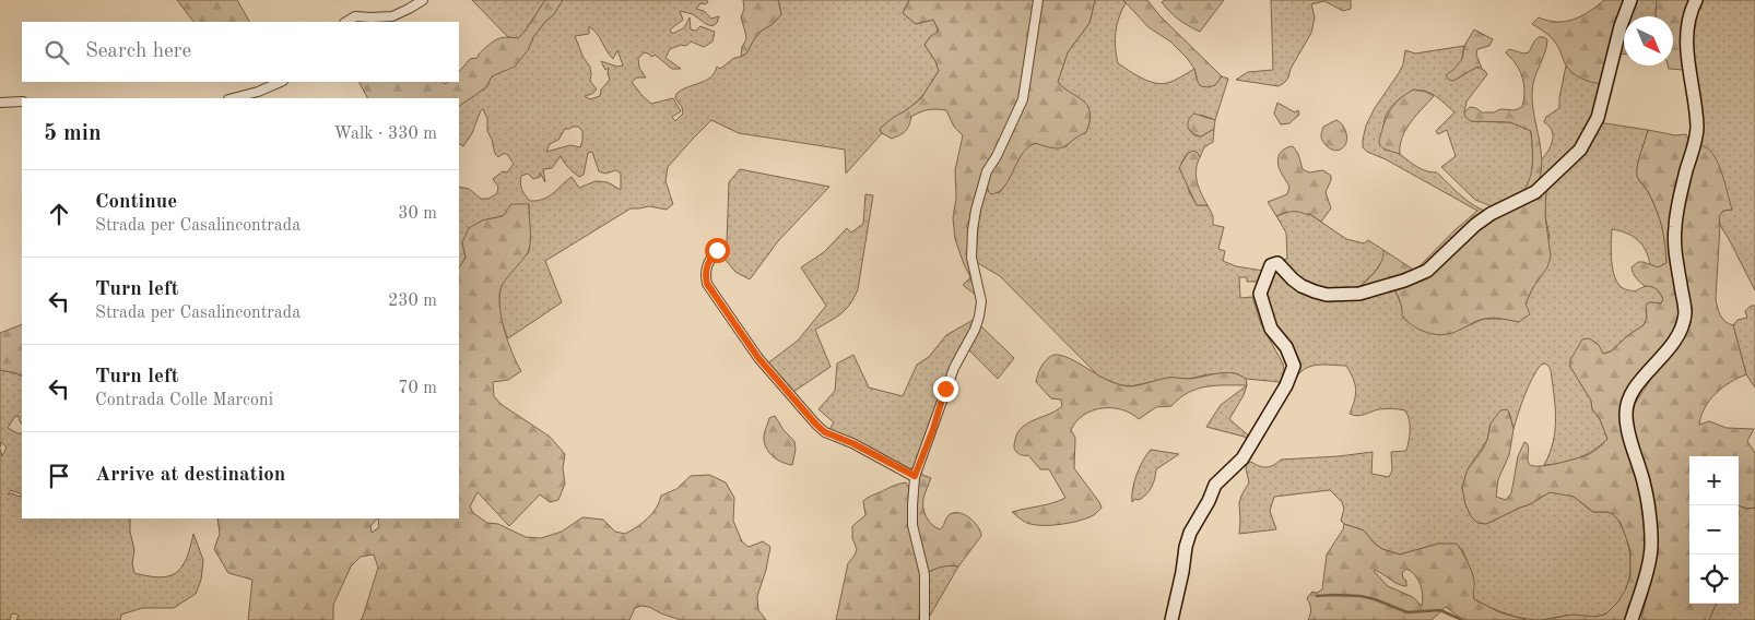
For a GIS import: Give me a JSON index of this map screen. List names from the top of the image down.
{
  "north": "bottom right",
  "page": {
    "search": "Search here",
    "heading": ["5 min", "Walk · 330 m"],
    "list": [
      ["Continue", "Strada per Casalincontrada", "30 m"],
      ["Turn left", "Strada per Casalincontrada", "230 m"],
      ["Turn left", "Contrada Colle Marconi", "70 m"],
      "Arrive at destination"
    ],
    "map_buttons": ["+", "−"]
  }
}
